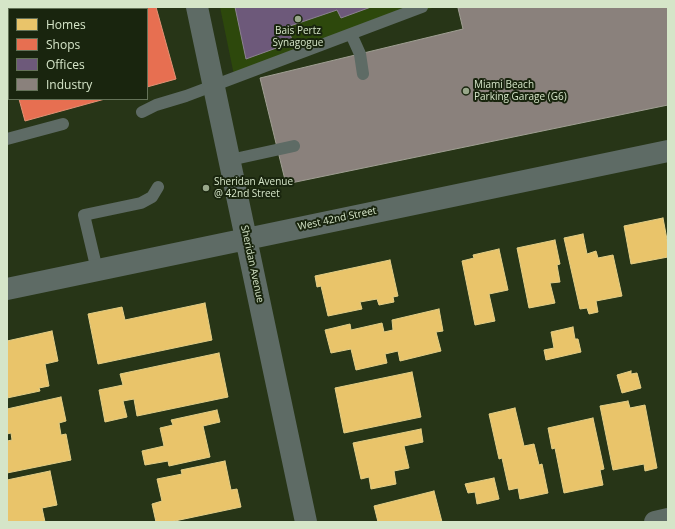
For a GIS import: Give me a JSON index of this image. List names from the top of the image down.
{
  "streets": {
    "street": ["West 42nd Street", "Sheridan Avenue"]
  },
  "crossings": [
    ["West 42nd Street", "Sheridan Avenue"]
  ],
  "places": ["Bais Pertz Synagogue", "Miami Beach Parking Garage (G6)", "Sheridan Avenue @ 42nd Street"],
  "legend": [
    "Homes",
    "Shops",
    "Offices",
    "Industry"
  ]
}
